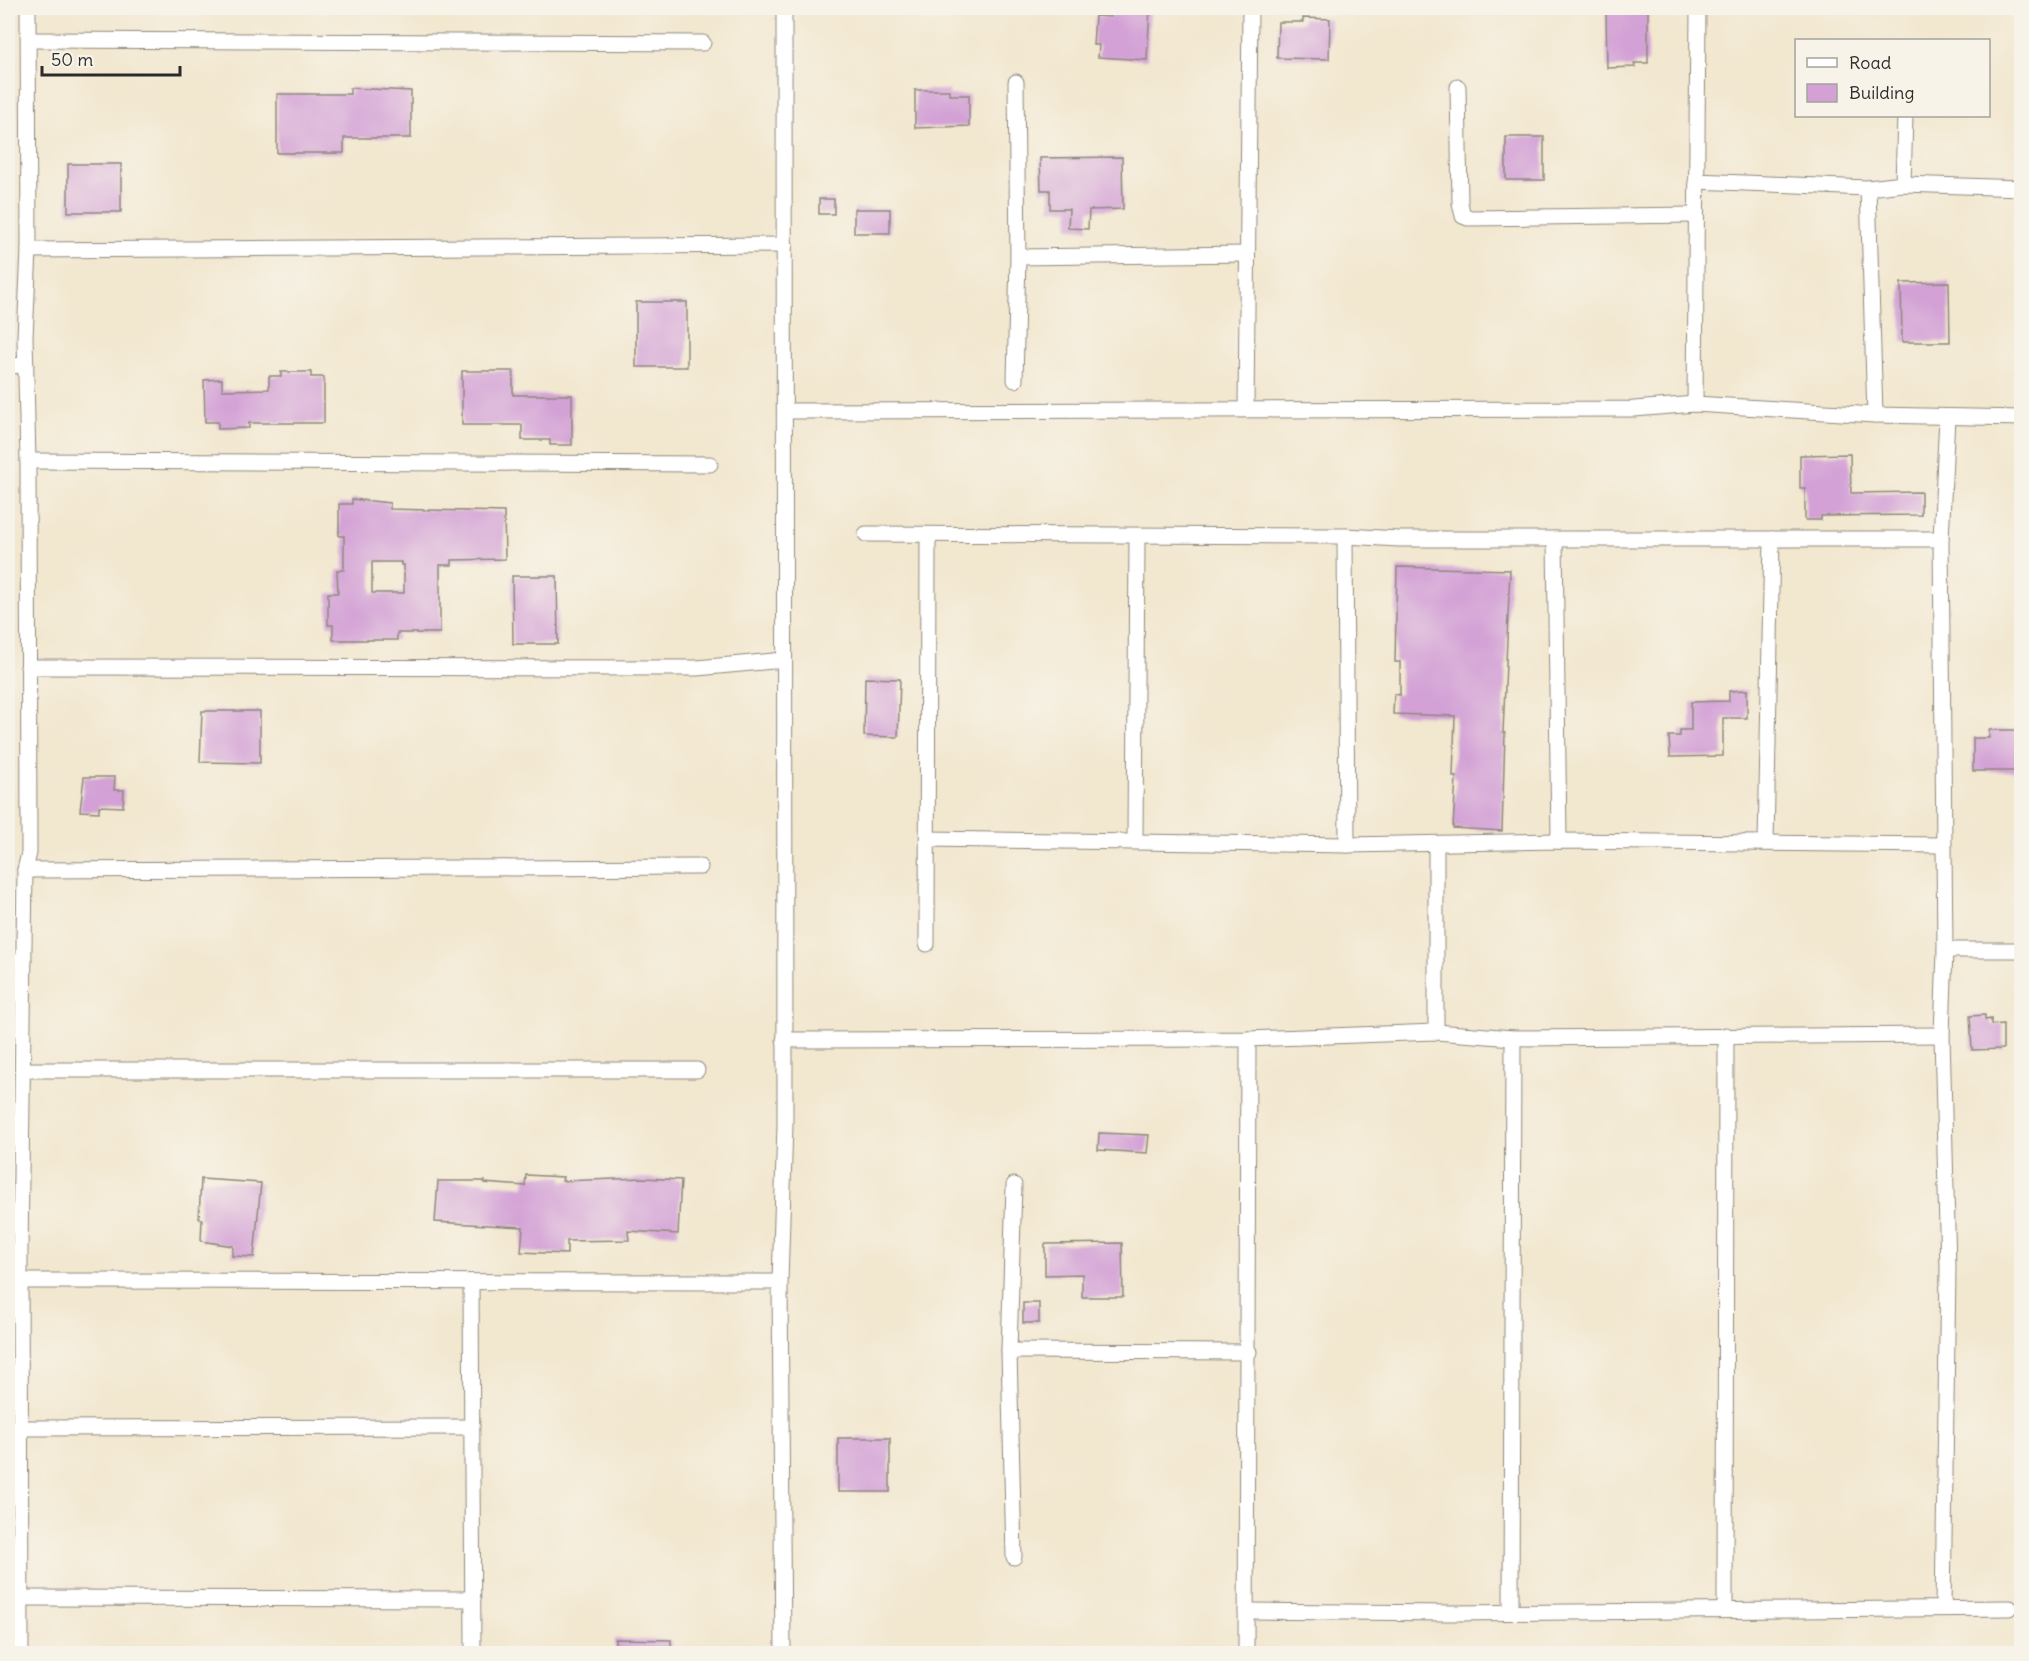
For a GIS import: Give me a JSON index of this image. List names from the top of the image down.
{
  "legend": ["Road", "Building"],
  "scale_bar": "50 m"
}
